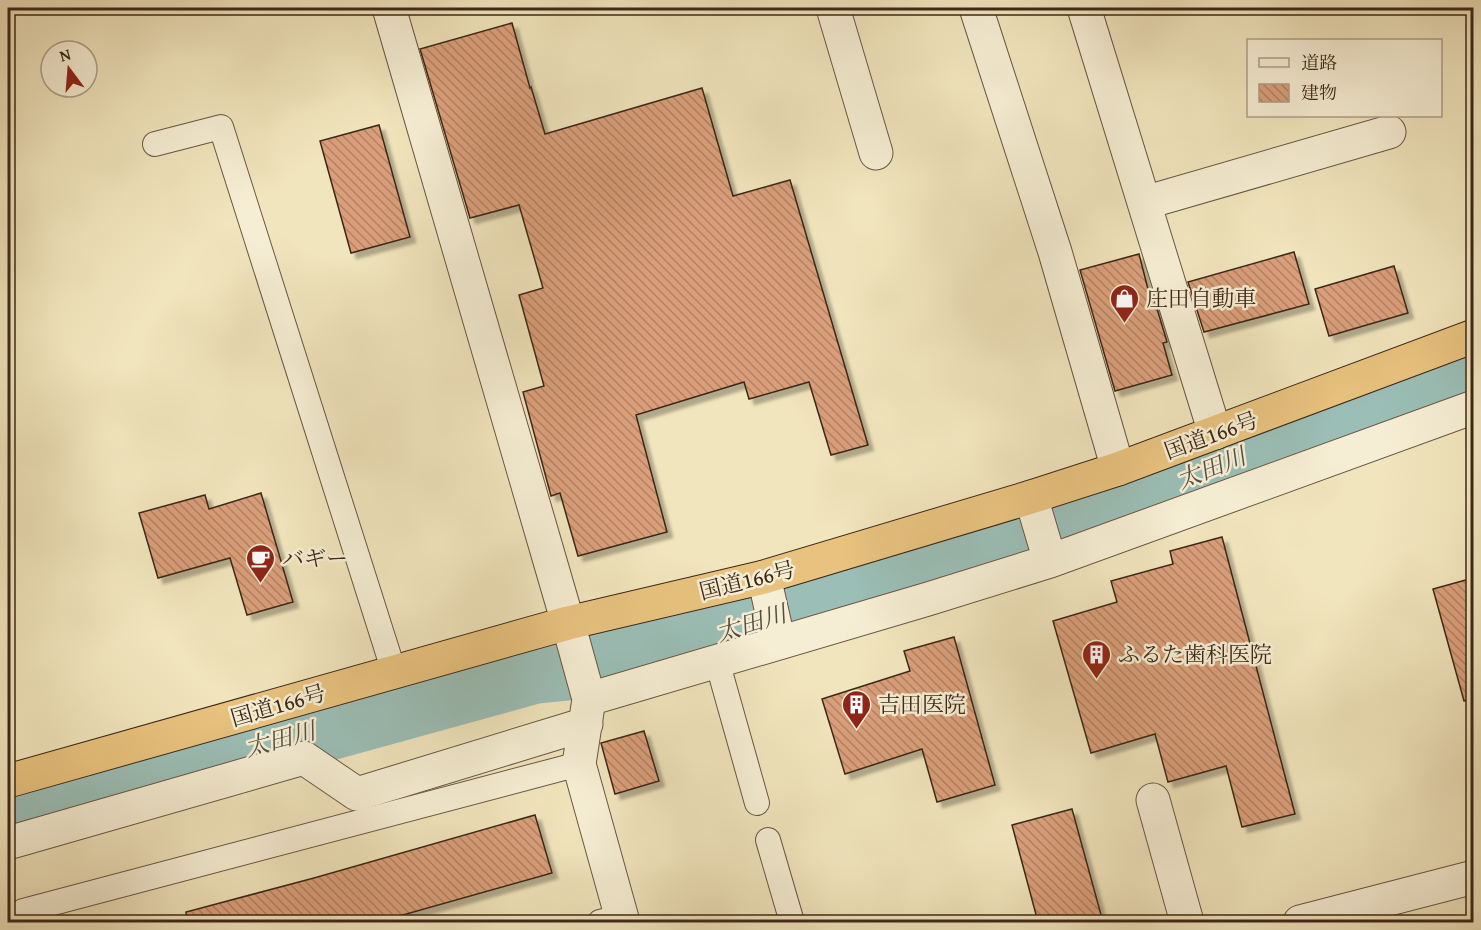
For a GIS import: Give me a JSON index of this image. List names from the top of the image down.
{
  "streets": {
    "highway": ["国道166号"]
  },
  "water": ["太田川"],
  "places": {
    "shop": ["庄田自動車"],
    "cafe": ["バギー"],
    "building": ["ふるた歯科医院", "吉田医院"]
  },
  "legend": ["道路", "建物"],
  "north": "top"
}
